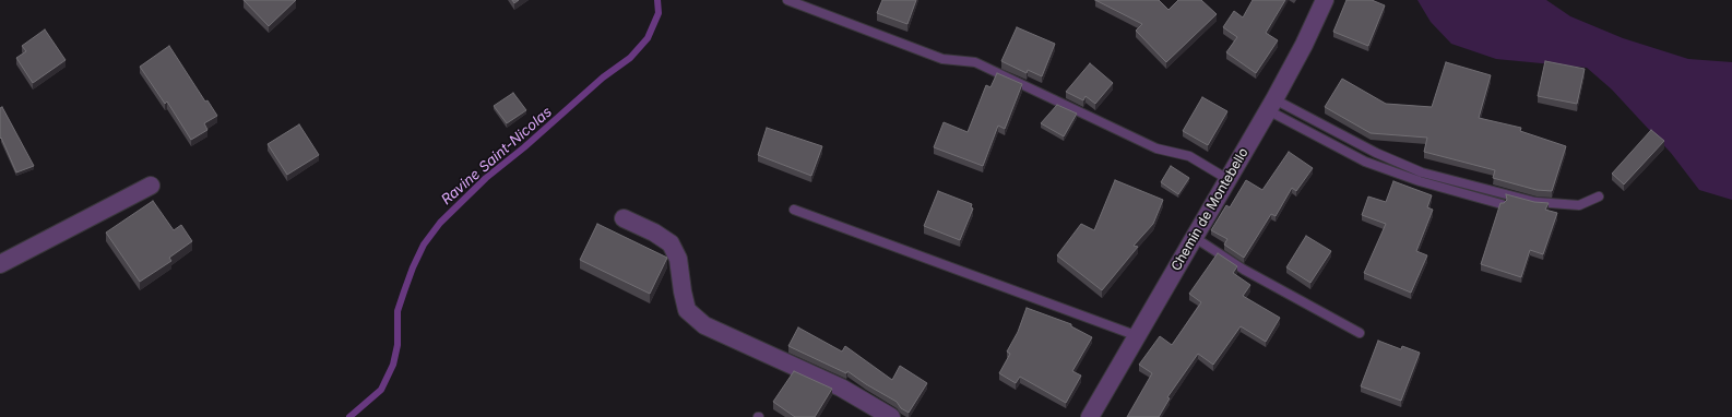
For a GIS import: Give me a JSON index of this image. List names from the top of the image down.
{
  "streets": {
    "street": ["Chemin de Montebello"]
  },
  "water": ["Ravine Saint-Nicolas"]
}
